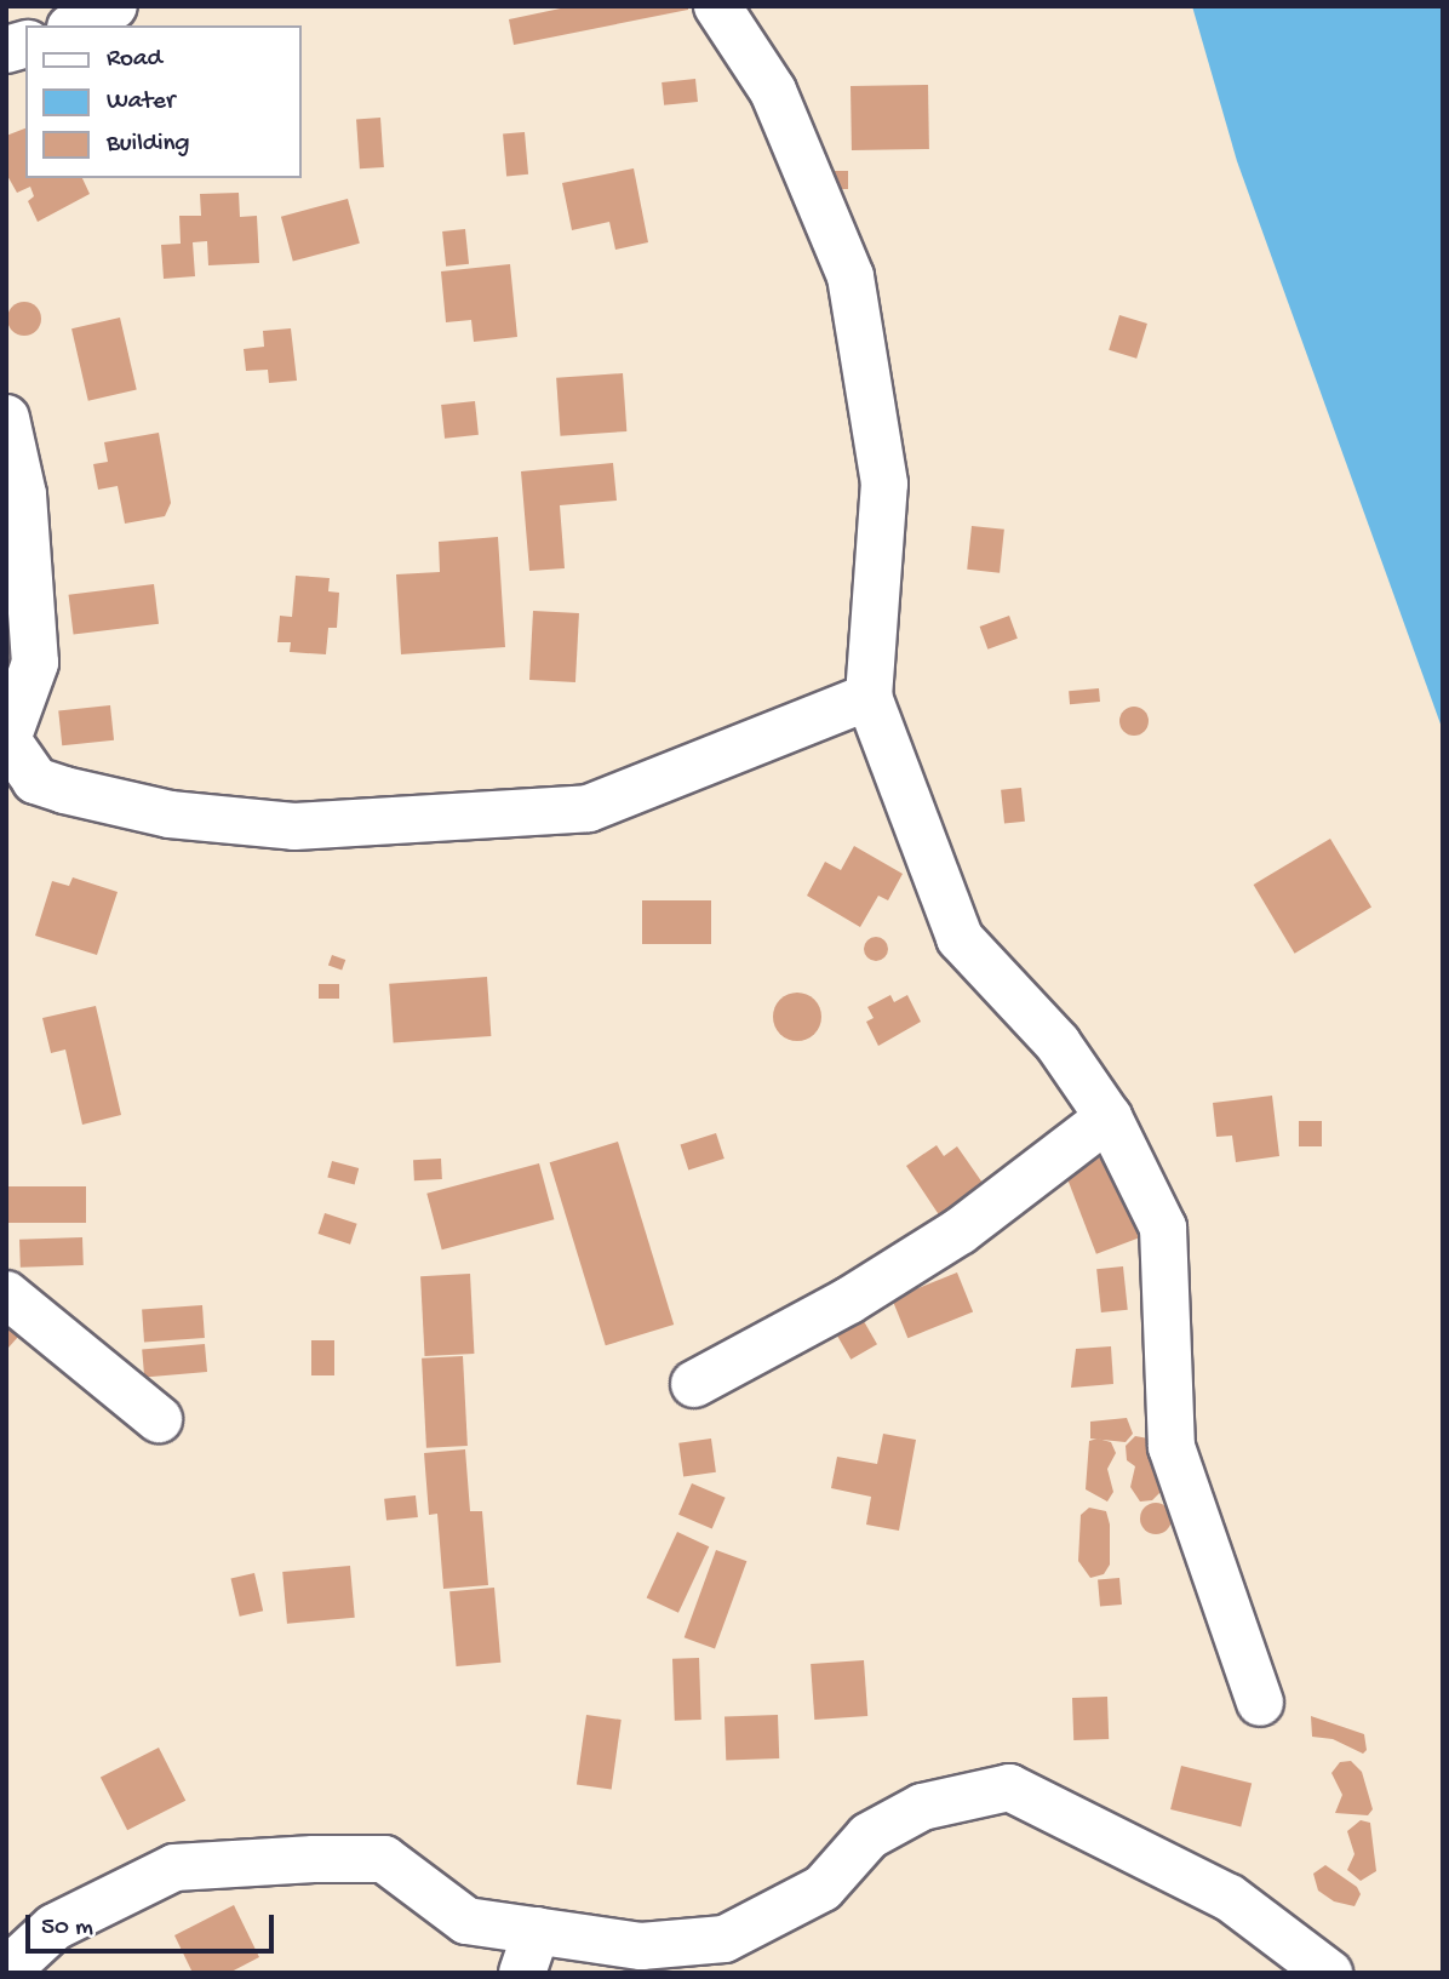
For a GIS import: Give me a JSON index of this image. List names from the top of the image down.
{
  "legend": ["Road", "Water", "Building"],
  "scale_bar": "50 m"
}
